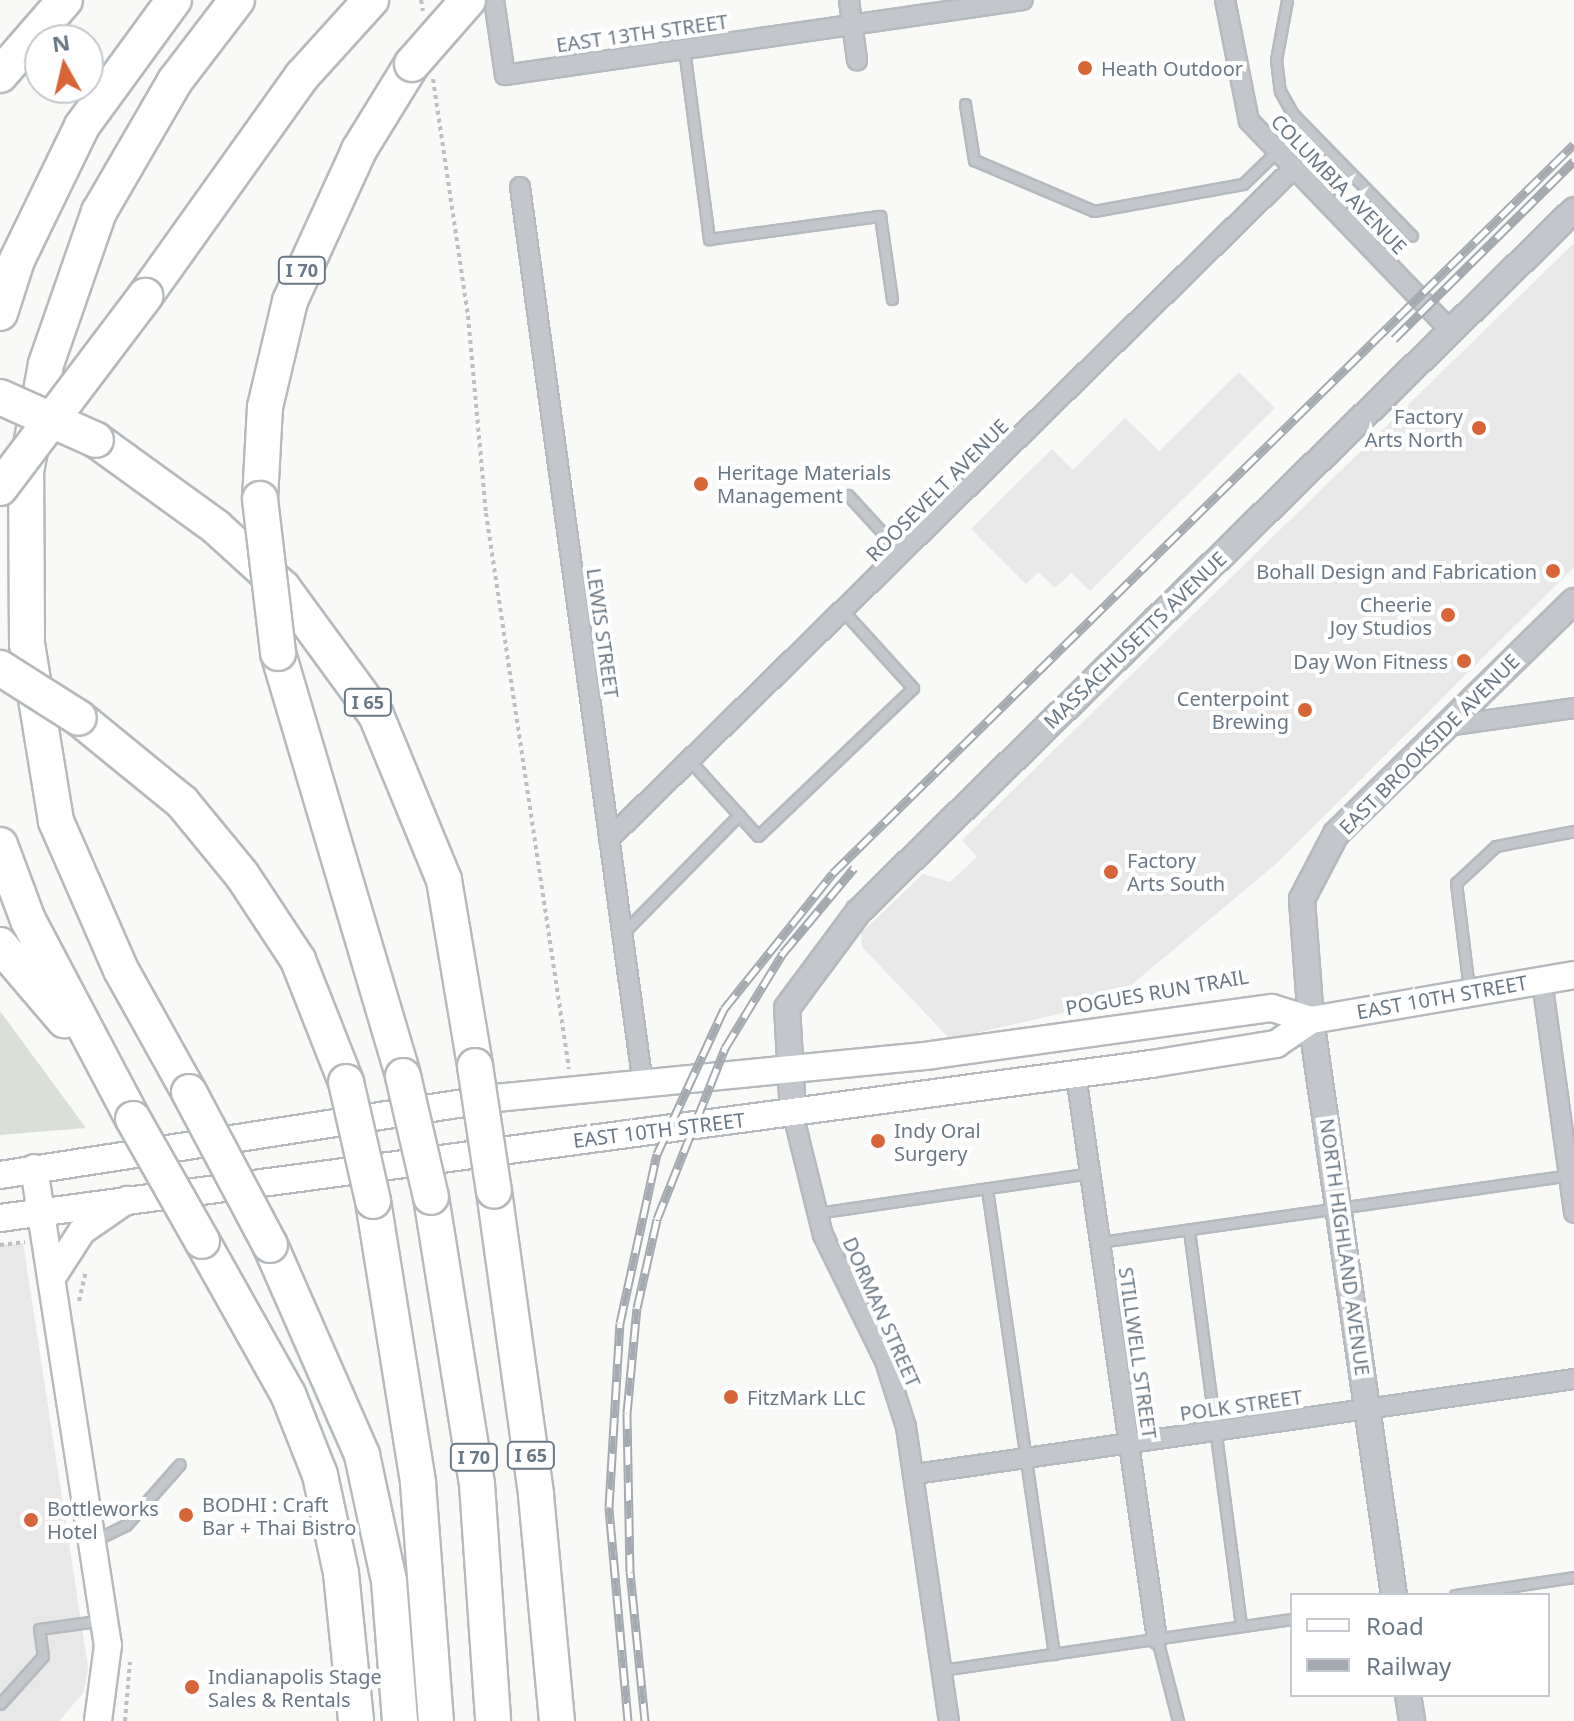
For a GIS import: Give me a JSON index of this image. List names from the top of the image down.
{
  "streets": {
    "highway": ["I 70", "I 65"],
    "main road": ["EAST 10TH STREET"],
    "street": [
      "EAST 13TH STREET",
      "COLUMBIA AVENUE",
      "ROOSEVELT AVENUE",
      "LEWIS STREET",
      "MASSACHUSETTS AVENUE",
      "EAST BROOKSIDE AVENUE",
      "NORTH HIGHLAND AVENUE",
      "DORMAN STREET",
      "STILLWELL STREET",
      "POLK STREET"
    ]
  },
  "crossings": [
    ["COLUMBIA AVENUE", "ROOSEVELT AVENUE"],
    ["COLUMBIA AVENUE", "MASSACHUSETTS AVENUE"],
    ["ROOSEVELT AVENUE", "LEWIS STREET"],
    ["LEWIS STREET", "EAST 10TH STREET"],
    ["MASSACHUSETTS AVENUE", "EAST 10TH STREET"],
    ["MASSACHUSETTS AVENUE", "DORMAN STREET"],
    ["EAST BROOKSIDE AVENUE", "NORTH HIGHLAND AVENUE"],
    ["EAST 10TH STREET", "NORTH HIGHLAND AVENUE"],
    ["EAST 10TH STREET", "DORMAN STREET"],
    ["EAST 10TH STREET", "STILLWELL STREET"],
    ["NORTH HIGHLAND AVENUE", "POLK STREET"],
    ["DORMAN STREET", "POLK STREET"],
    ["STILLWELL STREET", "POLK STREET"]
  ],
  "places": [
    "Heath Outdoor",
    "Factory Arts North",
    "Heritage Materials Management",
    "Bohall Design and Fabrication",
    "Cheerie Joy Studios",
    "Day Won Fitness",
    "Centerpoint Brewing",
    "Factory Arts South",
    "Indy Oral Surgery",
    "FitzMark LLC",
    "BODHI : Craft Bar + Thai Bistro",
    "Bottleworks Hotel",
    "Indianapolis Stage Sales & Rentals"
  ],
  "legend": ["Road", "Railway"],
  "north": "top"
}
